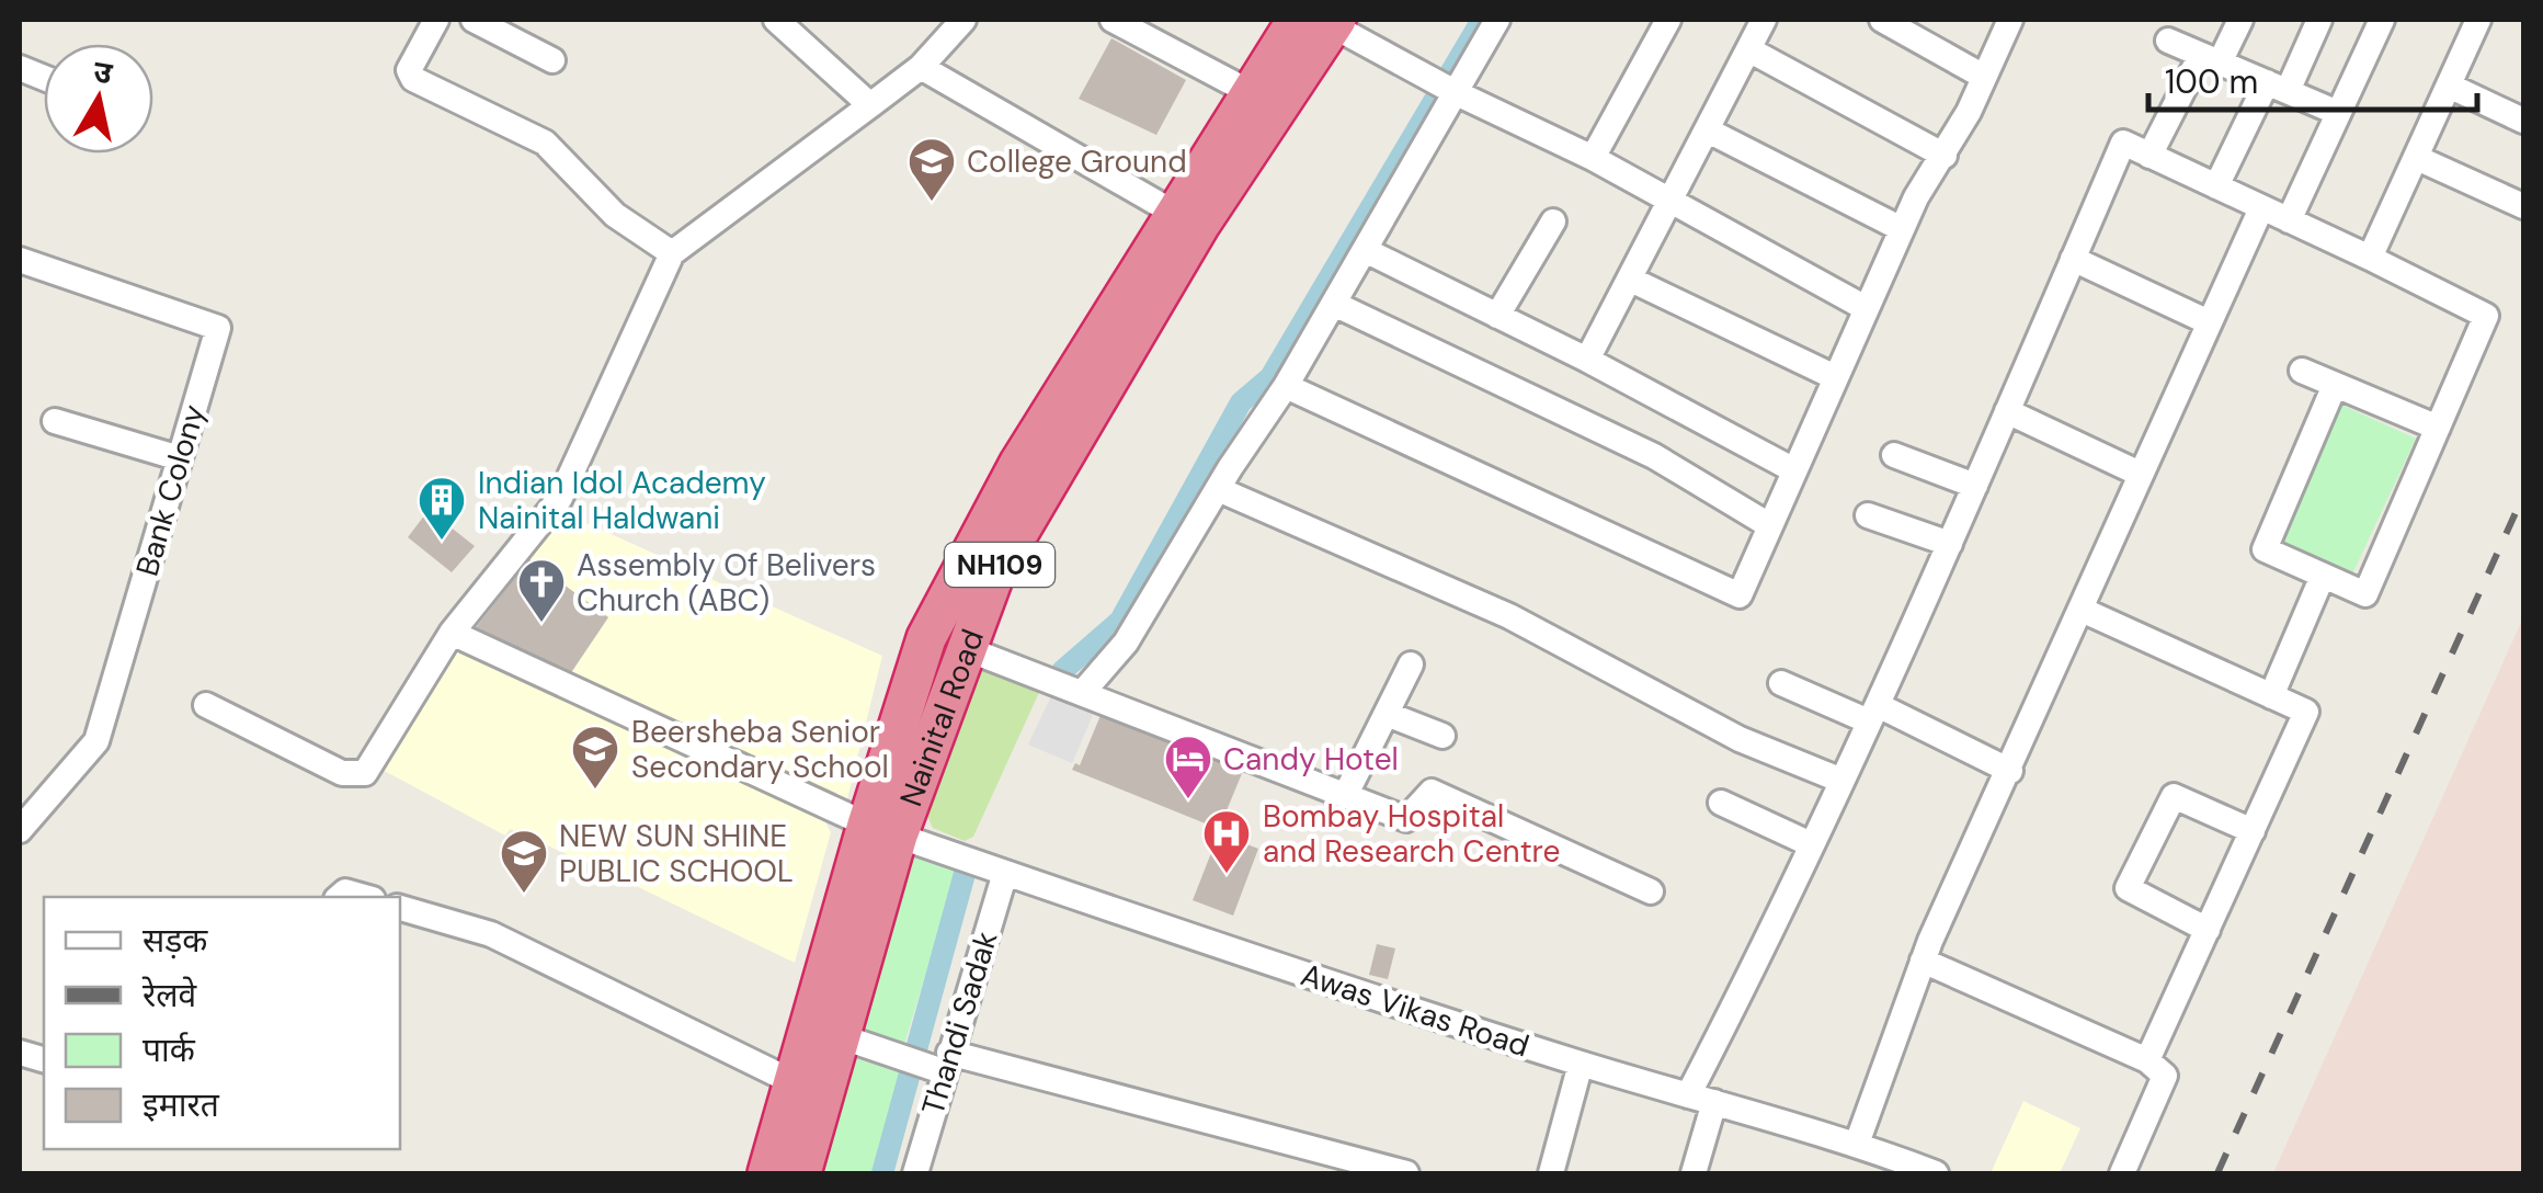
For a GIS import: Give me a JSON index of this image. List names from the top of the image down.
{
  "streets": {
    "highway": ["NH109", "Nainital Road"],
    "street": ["Bank Colony", "Awas Vikas Road", "Thandi Sadak"]
  },
  "crossings": [
    ["Nainital Road", "Awas Vikas Road"],
    ["Awas Vikas Road", "Thandi Sadak"]
  ],
  "places": {
    "school or university": ["College Ground", "Beersheba Senior Secondary School", "NEW SUN SHINE PUBLIC SCHOOL"],
    "building": ["Indian Idol Academy Nainital Haldwani"],
    "church": ["Assembly Of Belivers Church (ABC)"],
    "hotel": ["Candy Hotel"],
    "hospital": ["Bombay Hospital and Research Centre"]
  },
  "legend": [
    "सड़क",
    "रेलवे",
    "पार्क",
    "इमारत"
  ],
  "scale_bar": "100 m",
  "north": "top"
}
